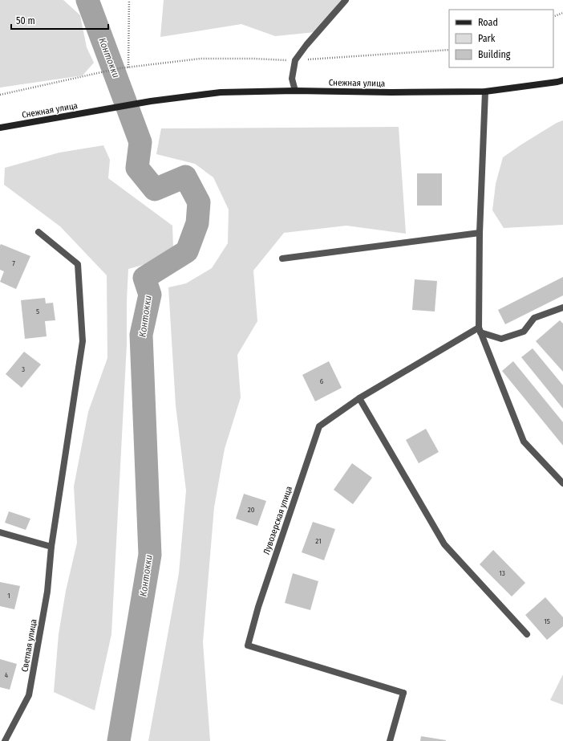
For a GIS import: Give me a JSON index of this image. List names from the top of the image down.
{
  "streets": {
    "street": ["Снежная улица", "Лувозерская улица", "Светлая улица"]
  },
  "water": ["Контокки"],
  "house_numbers": [
    "7",
    "5",
    "3",
    "6",
    "20",
    "21",
    "13",
    "1",
    "15",
    "4"
  ],
  "legend": ["Road", "Park", "Building"],
  "scale_bar": "50 m"
}
